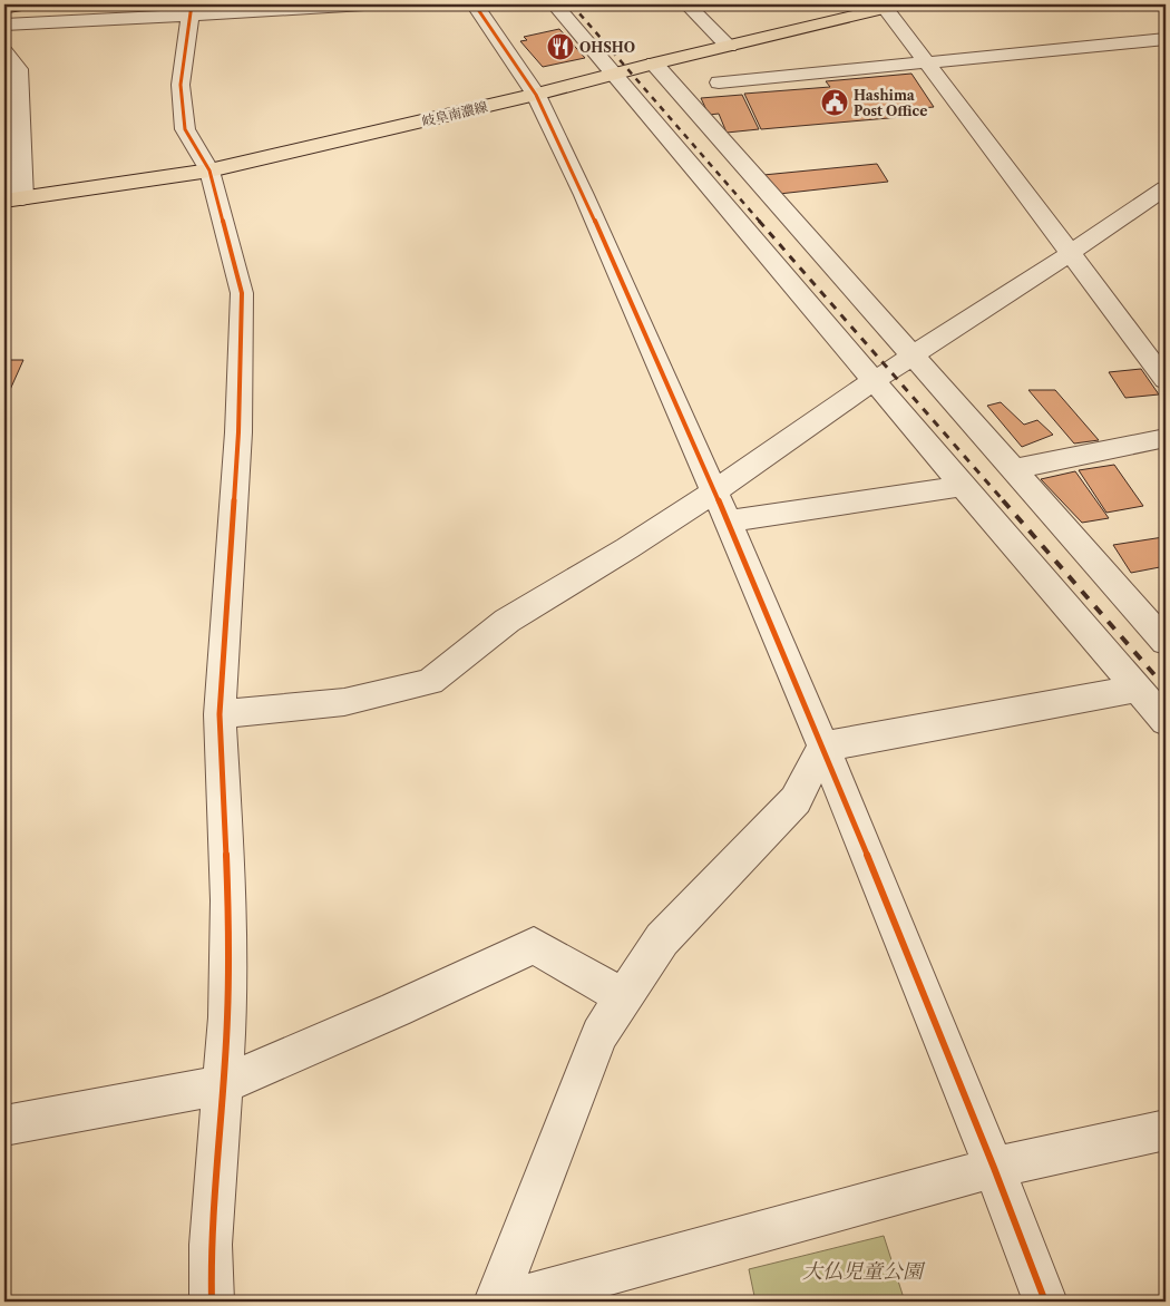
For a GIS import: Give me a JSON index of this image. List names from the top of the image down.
{
  "streets": {
    "main road": ["岐阜南濃線"]
  },
  "parks": ["大仏児童公園"],
  "places": {
    "restaurant": ["OHSHO"],
    "public building": ["Hashima Post Office"]
  }
}
